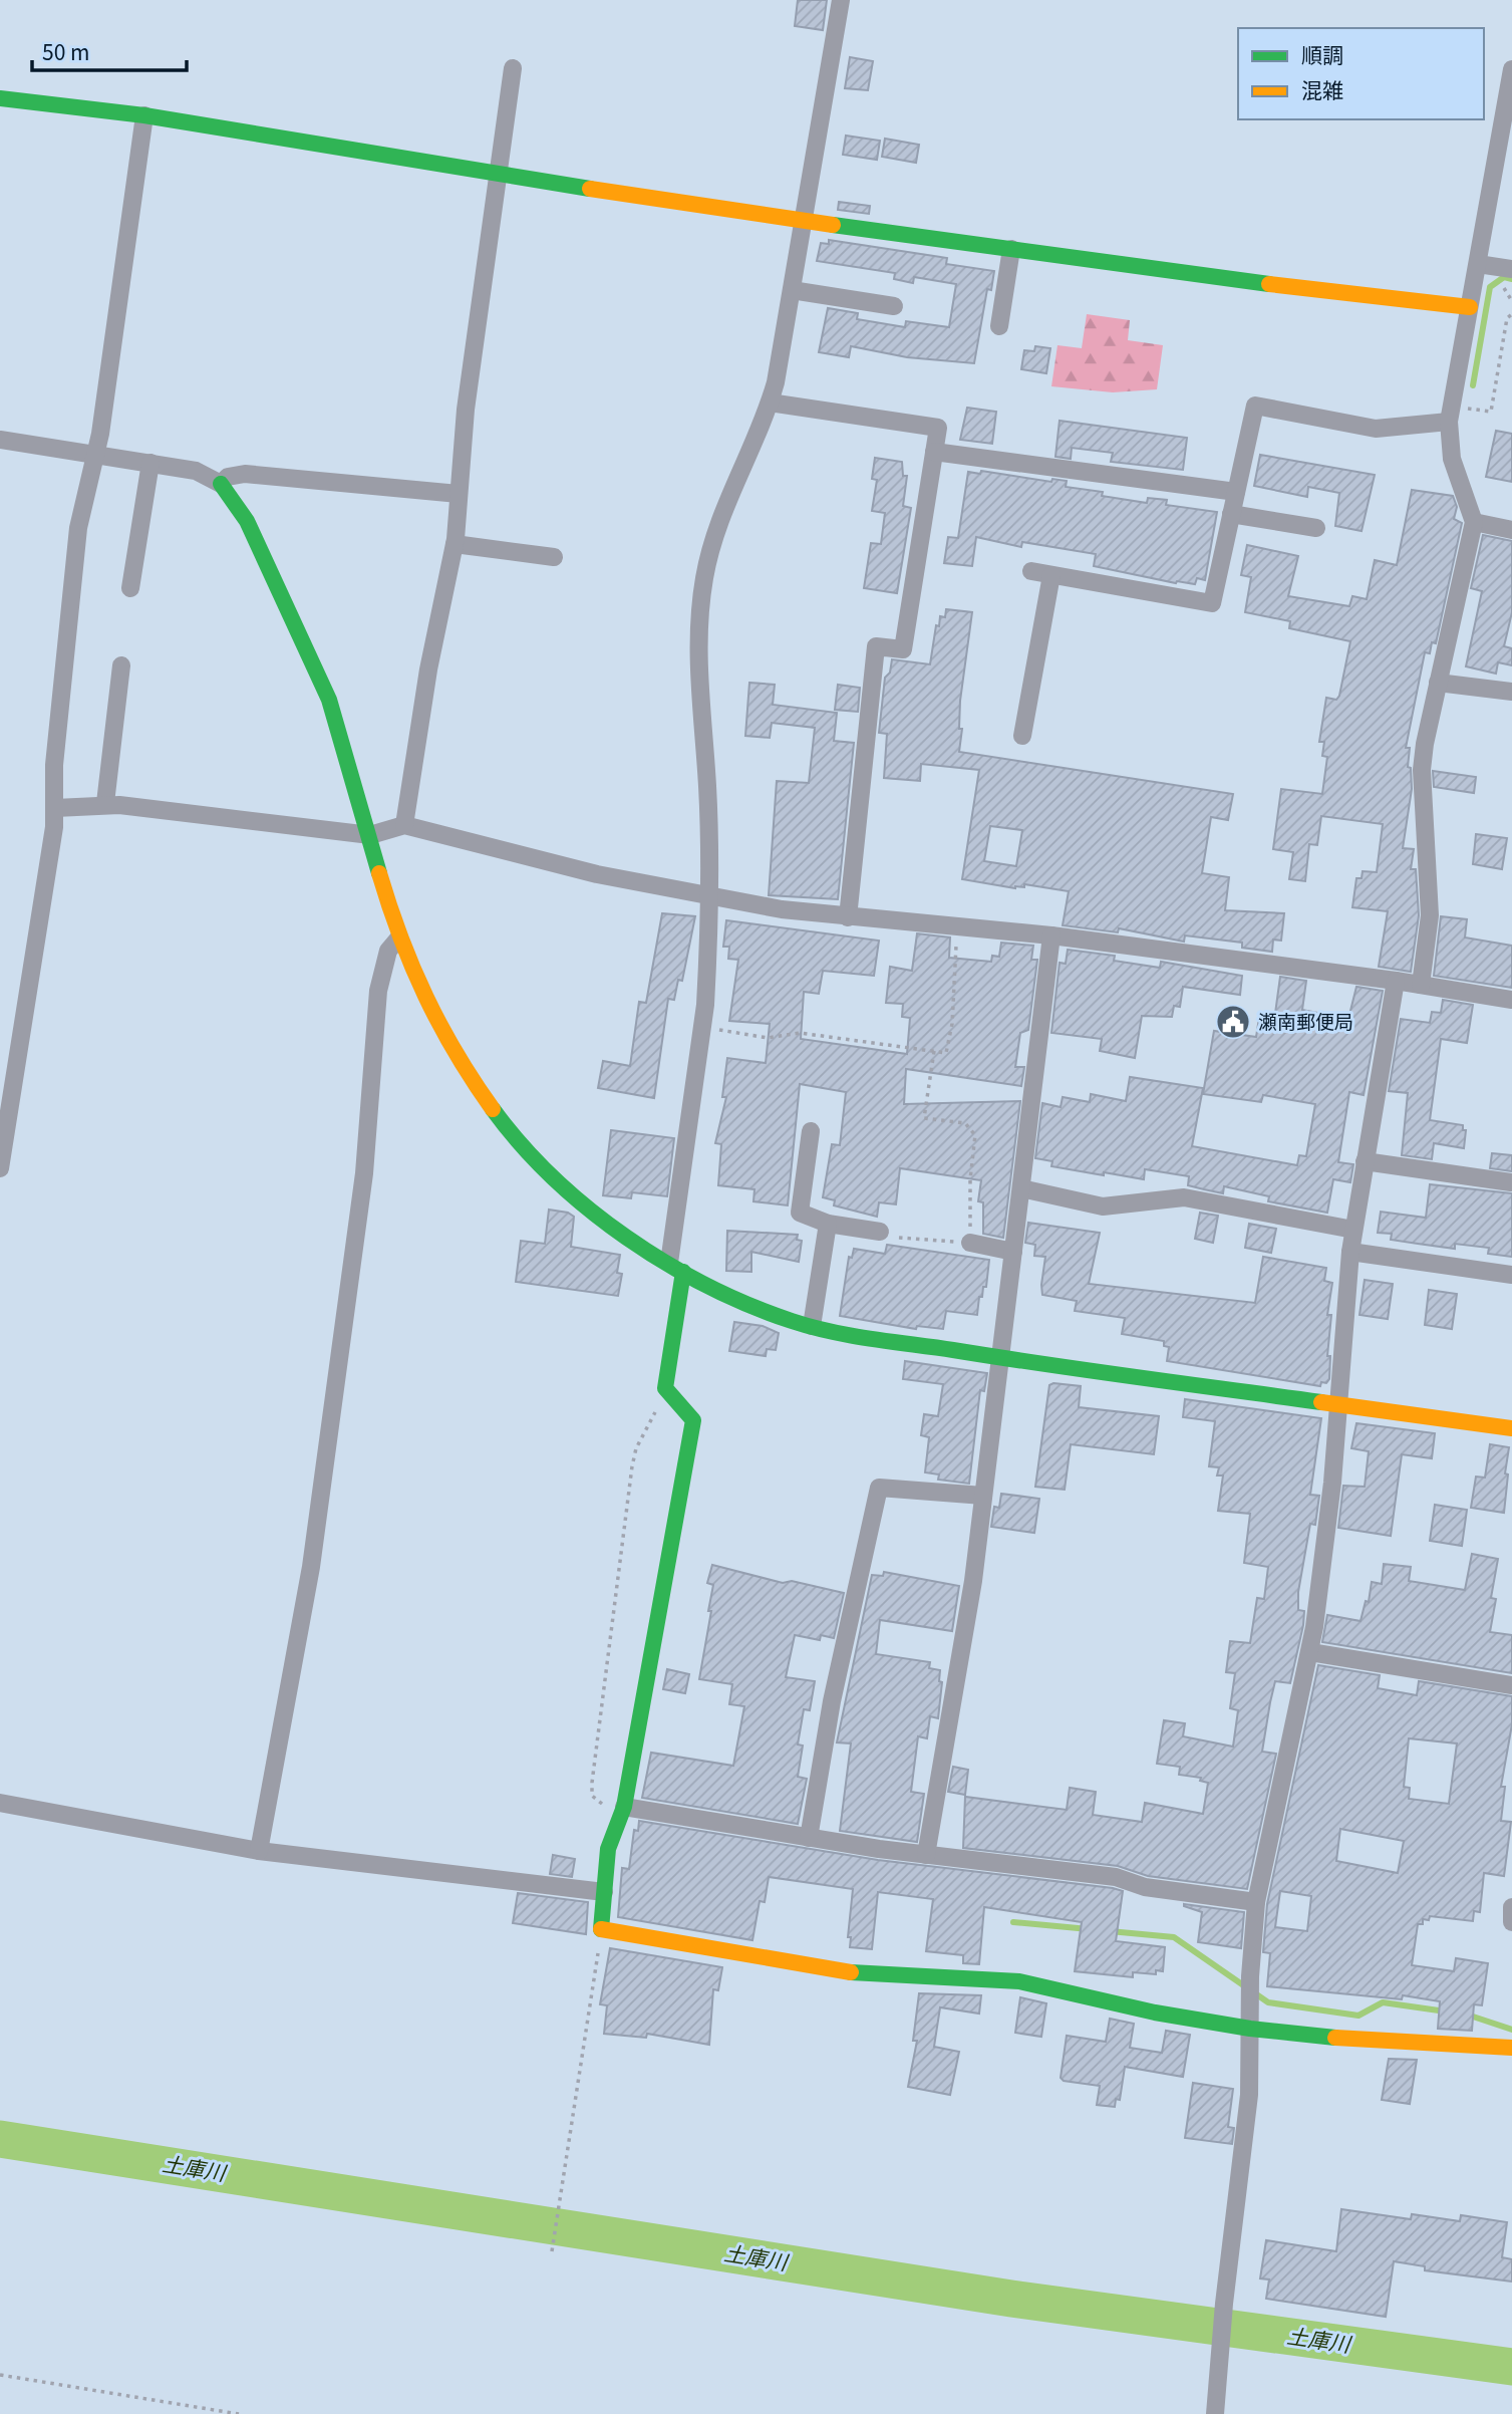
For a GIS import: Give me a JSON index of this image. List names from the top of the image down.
{
  "water": ["土庫川"],
  "places": {
    "public building": ["瀬南郵便局"]
  },
  "legend": ["順調", "混雑"],
  "scale_bar": "50 m"
}
